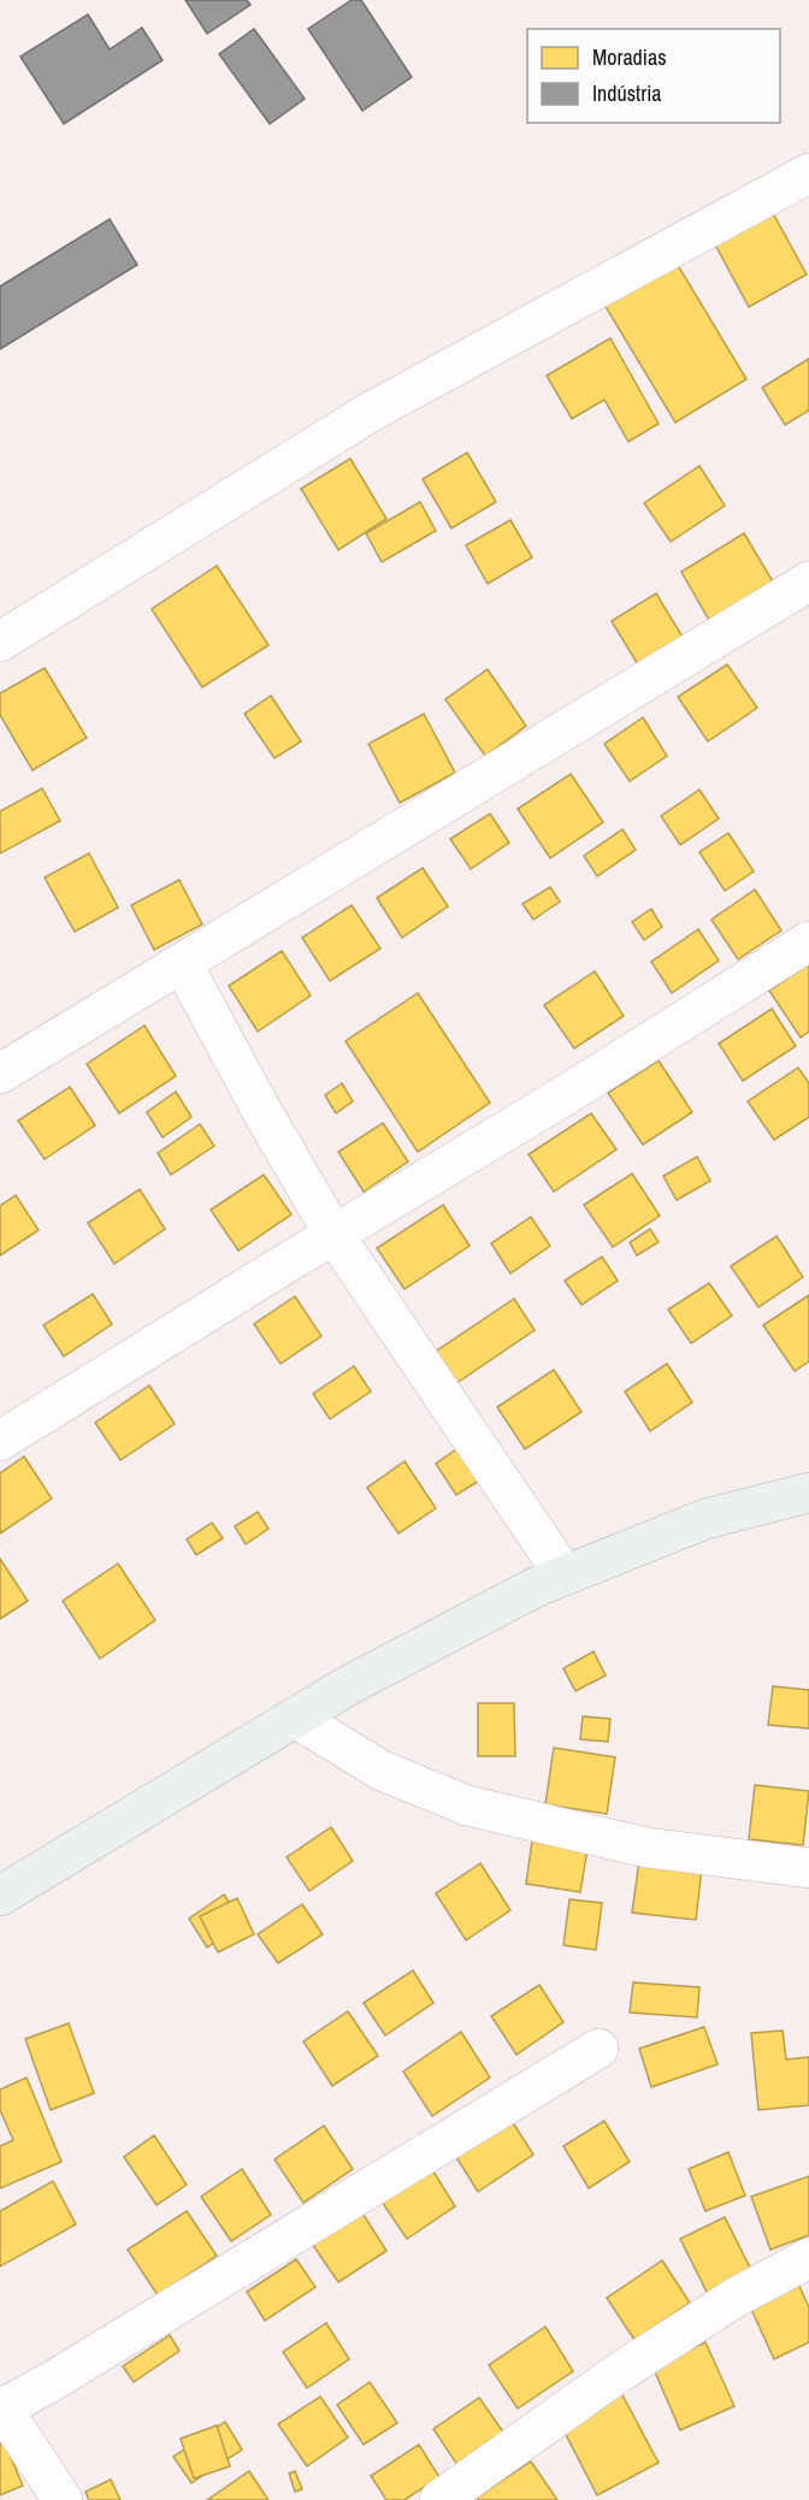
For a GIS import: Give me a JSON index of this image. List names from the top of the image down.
{
  "legend": ["Moradias", "Indústria"]
}
